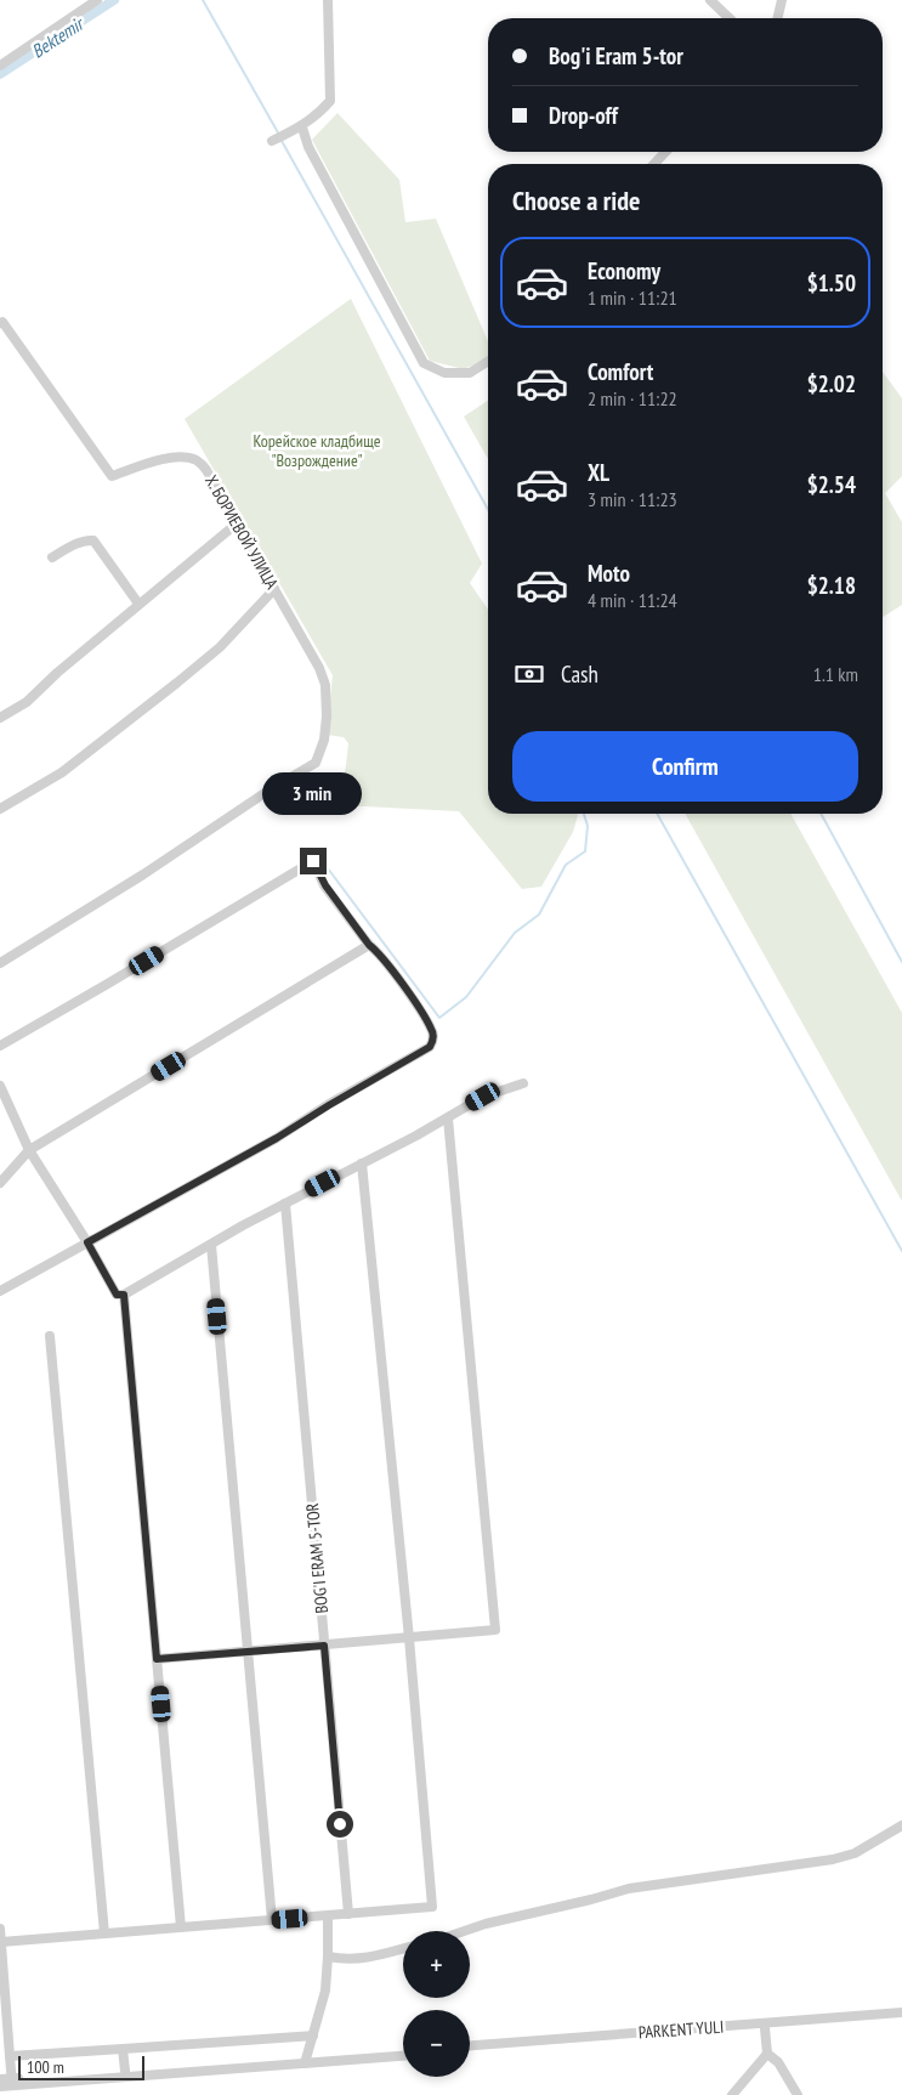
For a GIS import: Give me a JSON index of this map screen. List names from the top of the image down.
{
  "streets": {
    "street": ["Х. БОРИЕВОЙ УЛИЦА", "BOG'I ERAM 5-TOR", "PARKENT YULI"]
  },
  "water": ["Bektemir"],
  "parks": ["Корейское кладбище \"Возрождение\""],
  "scale_bar": "100 m",
  "page": {
    "banner": ["Bog'i Eram 5-tor", "Drop-off"],
    "heading": "Choose a ride",
    "list": [
      {
        "name": "Economy",
        "note": "1 min · 11:21",
        "value": "$1.50"
      },
      {
        "name": "Comfort",
        "note": "2 min · 11:22",
        "value": "$2.02"
      },
      {
        "name": "XL",
        "note": "3 min · 11:23",
        "value": "$2.54"
      },
      {
        "name": "Moto",
        "note": "4 min · 11:24",
        "value": "$2.18"
      }
    ],
    "pay": ["Cash", "1.1 km"],
    "buttons": "Confirm",
    "bubble": "3 min",
    "map_buttons": ["+", "−"],
    "scale": "100 m"
  }
}
